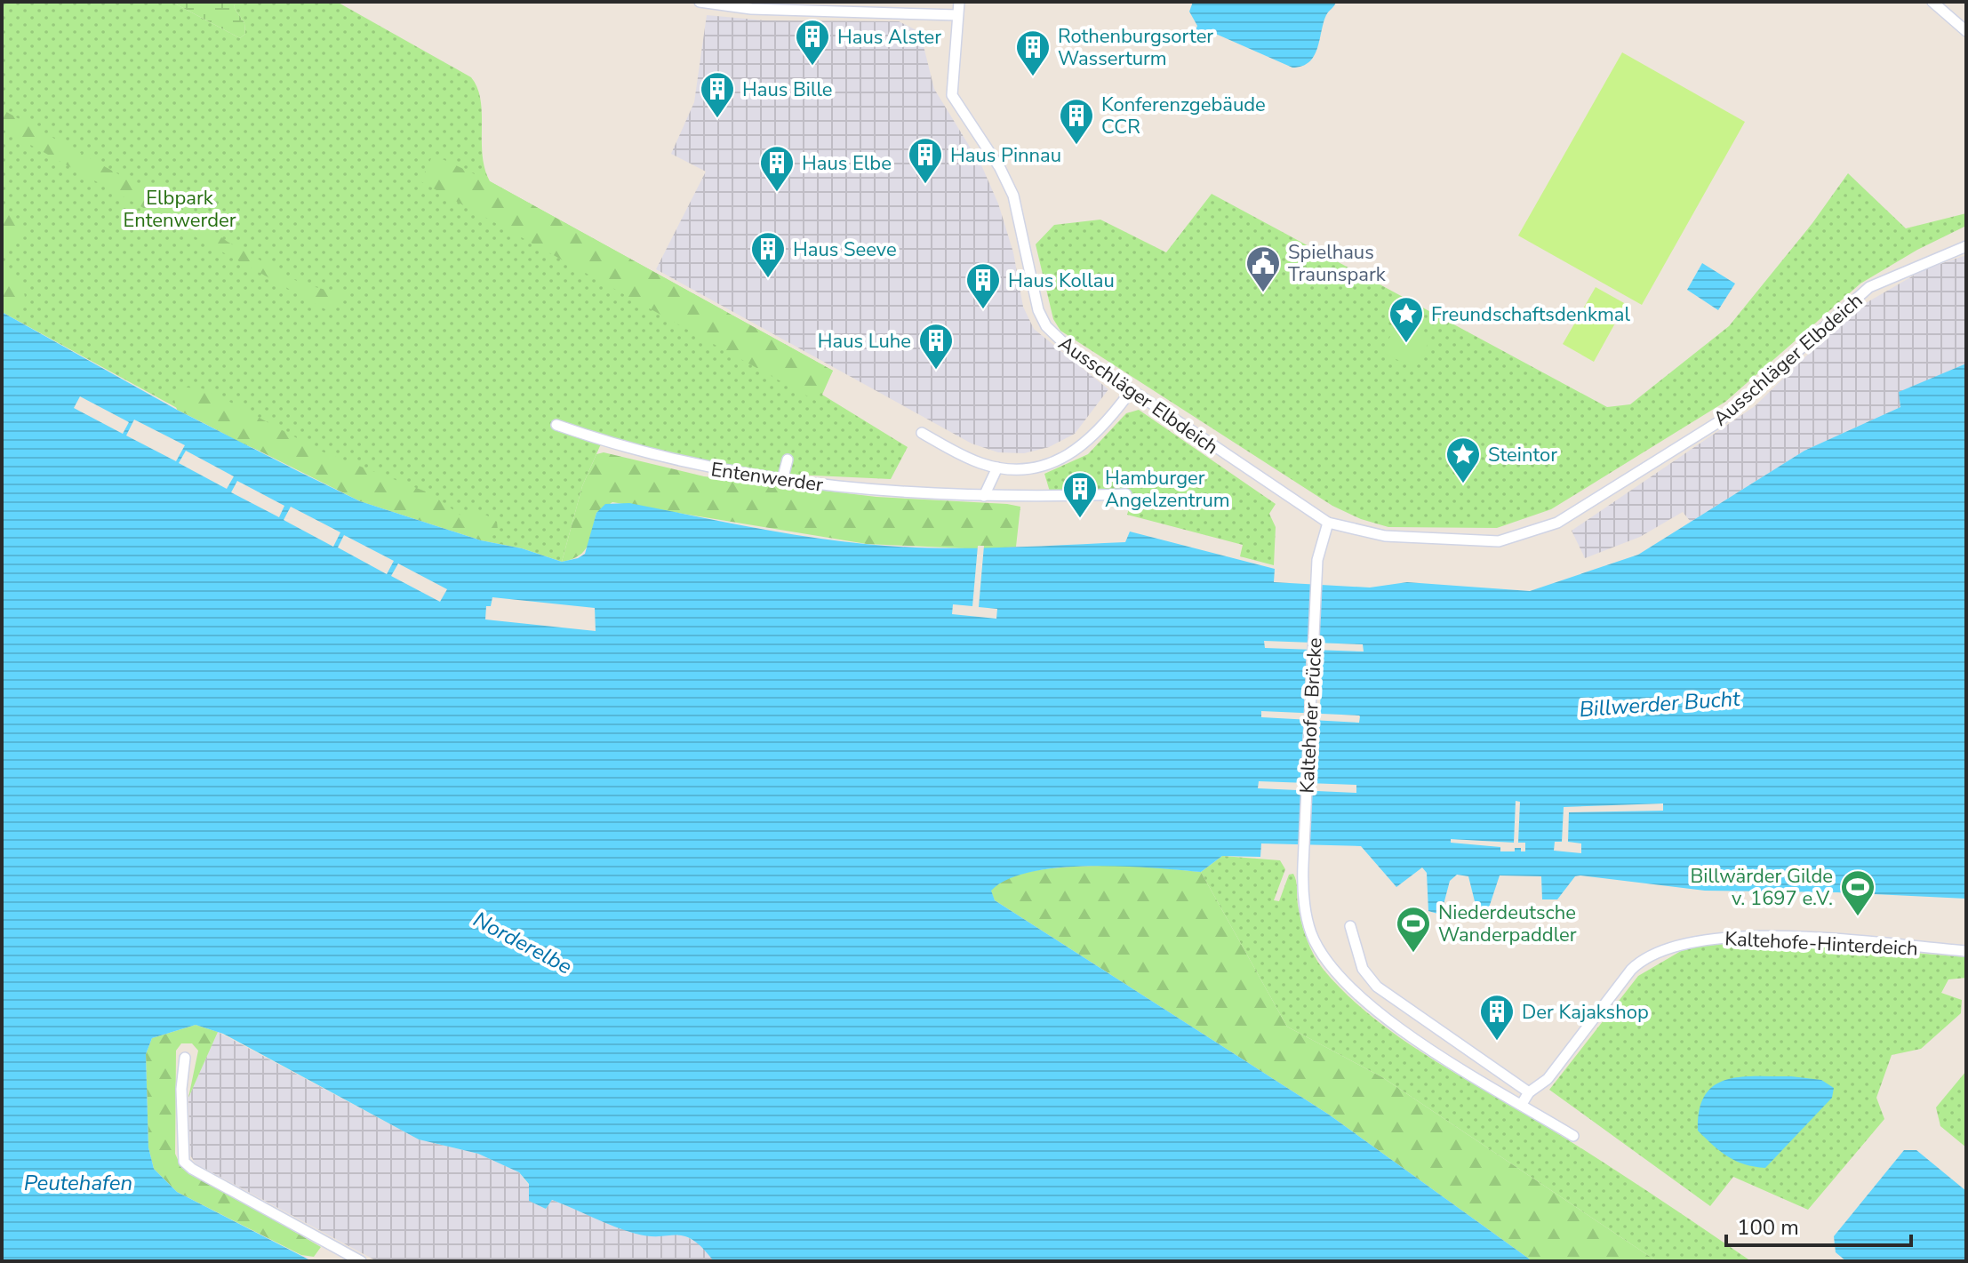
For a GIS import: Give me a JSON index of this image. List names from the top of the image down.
{
  "streets": {
    "street": [
      "Ausschläger Elbdeich",
      "Entenwerder",
      "Kaltehofer Brücke",
      "Kaltehofe-Hinterdeich"
    ]
  },
  "crossings": [
    ["Ausschläger Elbdeich", "Kaltehofer Brücke"],
    ["Kaltehofer Brücke", "Kaltehofe-Hinterdeich"]
  ],
  "water": ["Billwerder Bucht", "Norderelbe", "Peutehafen"],
  "parks": ["Elbpark Entenwerder"],
  "places": {
    "building": [
      "Haus Alster",
      "Rothenburgsorter Wasserturm",
      "Haus Bille",
      "Konferenzgebäude CCR",
      "Haus Pinnau",
      "Haus Elbe",
      "Haus Seeve",
      "Haus Kollau",
      "Haus Luhe",
      "Hamburger Angelzentrum",
      "Der Kajakshop"
    ],
    "public building": ["Spielhaus Traunspark"],
    "place": ["Freundschaftsdenkmal", "Steintor"],
    "sports": ["Billwärder Gilde v. 1697 e.V.", "Niederdeutsche Wanderpaddler"]
  },
  "scale_bar": "100 m"
}
